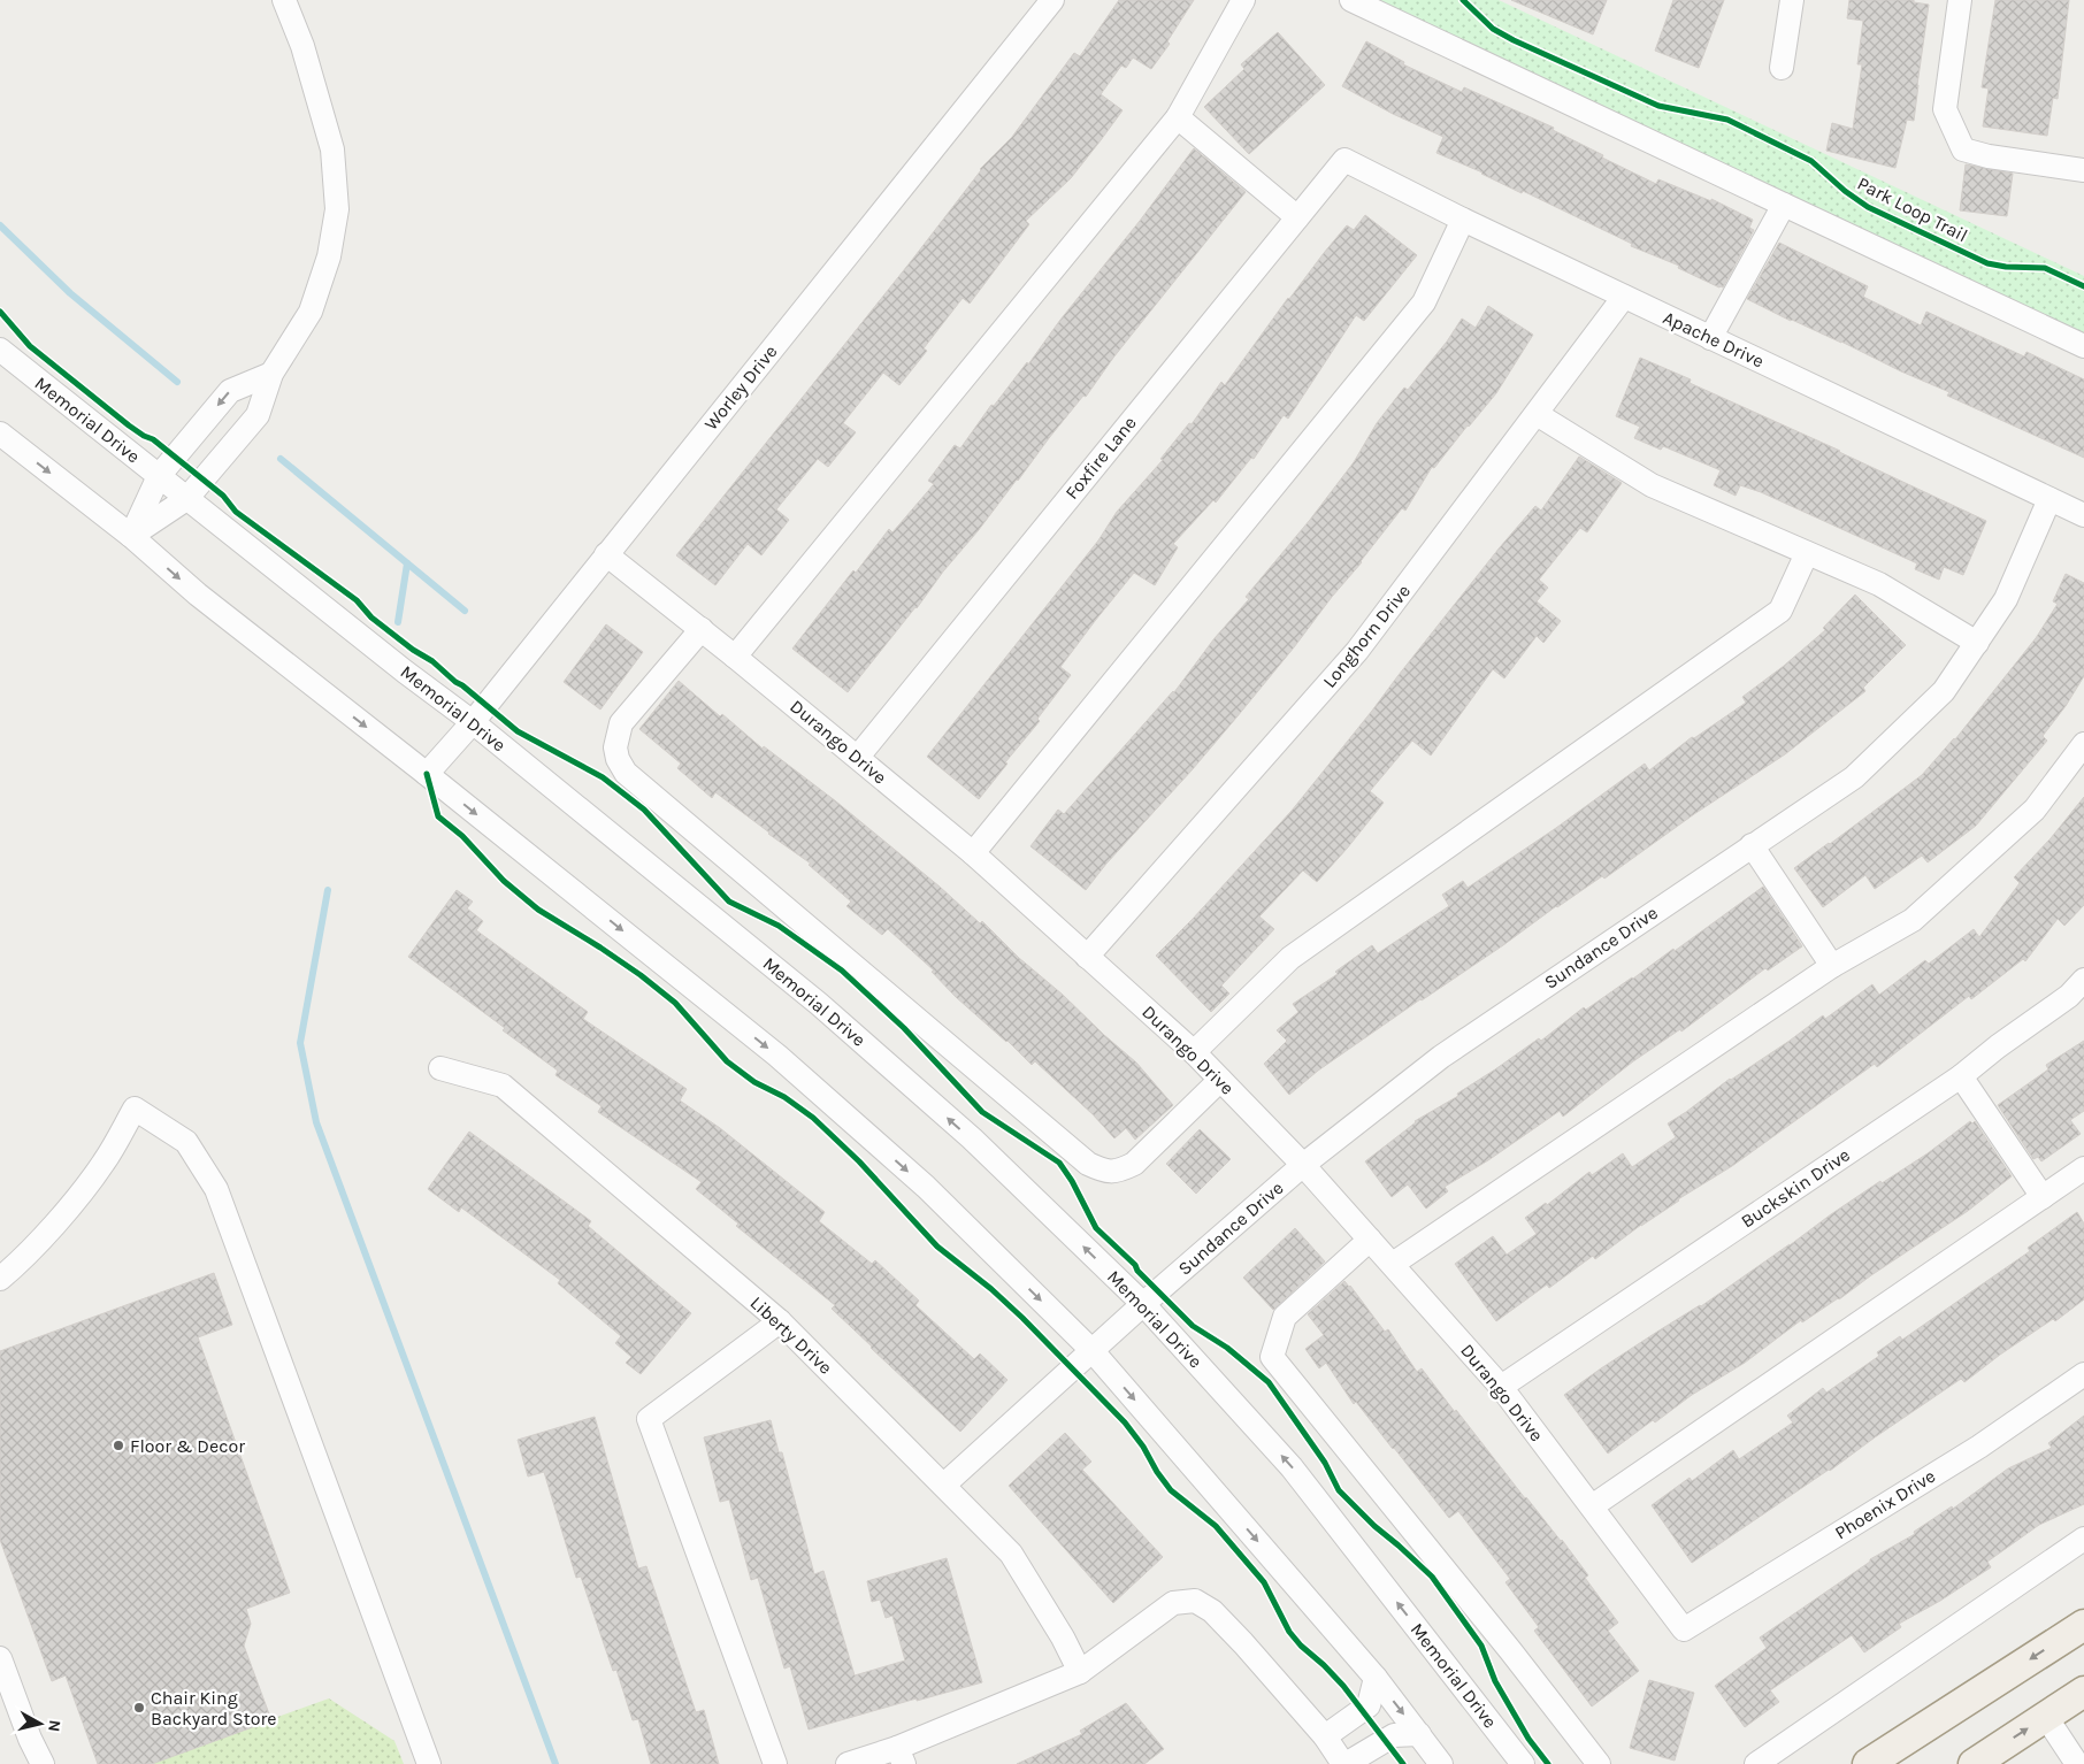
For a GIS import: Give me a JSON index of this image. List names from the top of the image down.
{
  "streets": {
    "street": [
      "Apache Drive",
      "Worley Drive",
      "Memorial Drive",
      "Foxfire Lane",
      "Longhorn Drive",
      "Durango Drive",
      "Sundance Drive",
      "Buckskin Drive",
      "Liberty Drive",
      "Phoenix Drive"
    ],
    "cycle path": ["Park Loop Trail"]
  },
  "crossings": [
    ["Apache Drive", "Foxfire Lane"],
    ["Apache Drive", "Longhorn Drive"],
    ["Apache Drive", "Sundance Drive"],
    ["Worley Drive", "Memorial Drive"],
    ["Worley Drive", "Durango Drive"],
    ["Memorial Drive", "Sundance Drive"],
    ["Foxfire Lane", "Durango Drive"],
    ["Longhorn Drive", "Durango Drive"],
    ["Durango Drive", "Sundance Drive"],
    ["Durango Drive", "Buckskin Drive"],
    ["Durango Drive", "Phoenix Drive"],
    ["Sundance Drive", "Liberty Drive"]
  ],
  "places": ["Floor & Decor", "Chair King Backyard Store"],
  "north": "right"
}
